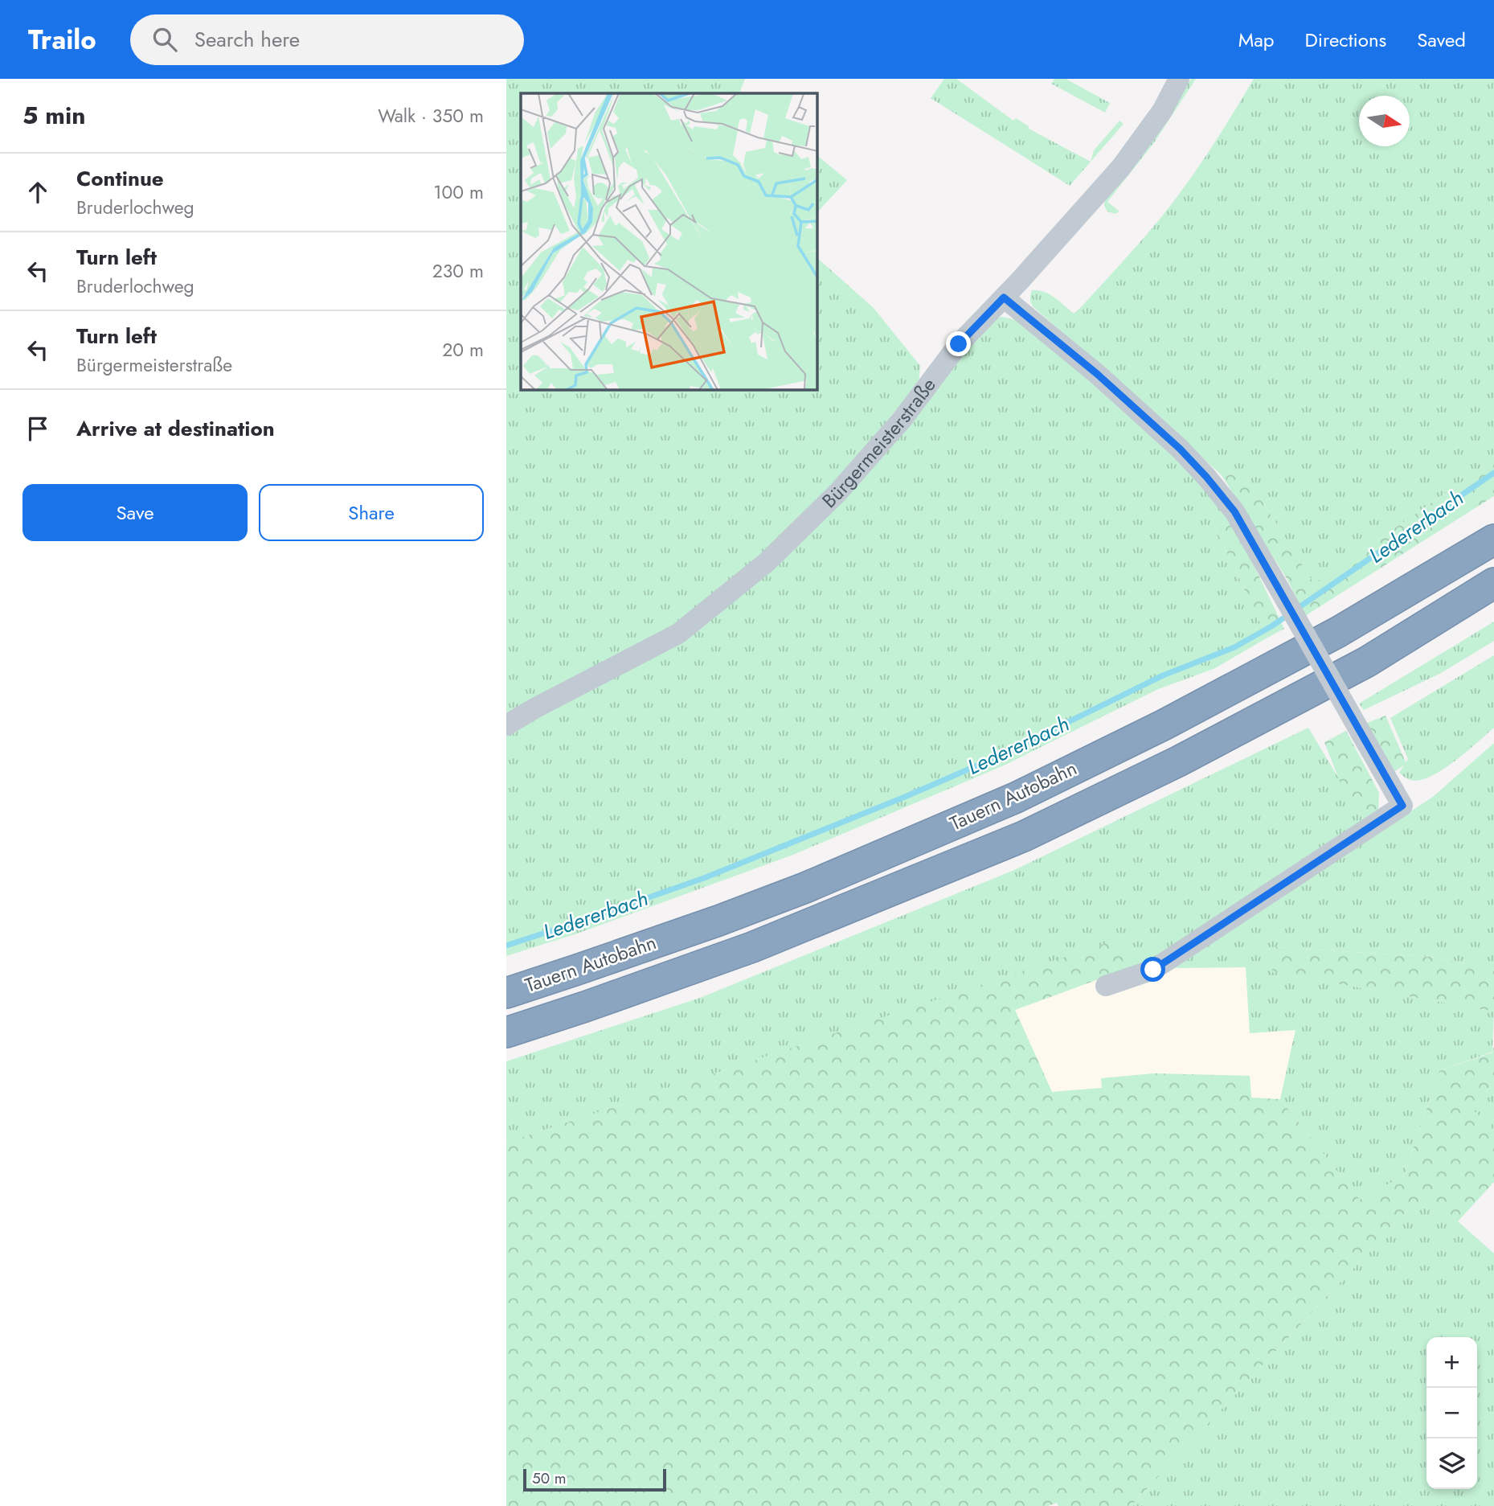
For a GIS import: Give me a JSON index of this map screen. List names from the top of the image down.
{
  "streets": {
    "highway": ["Tauern Autobahn"],
    "street": ["Bürgermeisterstraße"]
  },
  "water": ["Ledererbach"],
  "scale_bar": "50 m",
  "north": "right",
  "page": {
    "header": "Trailo",
    "search": "Search here",
    "nav": ["Map", "Directions", "Saved"],
    "heading": ["5 min", "Walk · 350 m"],
    "list": [
      ["Continue", "Bruderlochweg", "100 m"],
      ["Turn left", "Bruderlochweg", "230 m"],
      ["Turn left", "Bürgermeisterstraße", "20 m"],
      "Arrive at destination"
    ],
    "buttons": ["Save", "Share"],
    "map_buttons": ["+", "−"],
    "scale": "50 m"
  }
}
